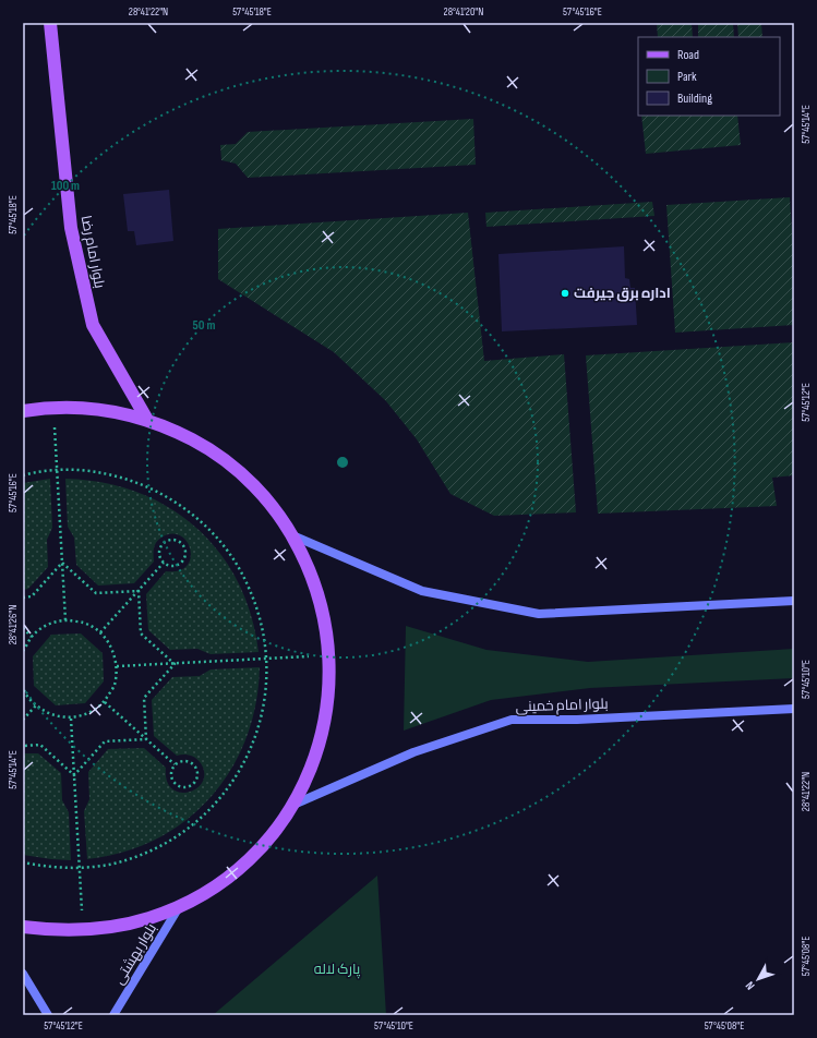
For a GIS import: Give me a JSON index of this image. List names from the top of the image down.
{
  "streets": {
    "main road": ["بلوار امام رضا", "بلوار امام خمینی", "بلوار بهشتی"]
  },
  "parks": ["پارک لاله"],
  "places": ["اداره برق جیرفت"],
  "legend": ["Road", "Park", "Building"],
  "north": "bottom left",
  "coordinates": [
    "28°41'22\"N",
    "57°45'18\"E",
    "28°41'20\"N",
    "57°45'16\"E",
    "57°45'14\"E",
    "57°45'12\"E",
    "28°41'26\"N",
    "57°45'10\"E",
    "57°45'08\"E"
  ],
  "rings": ["100 m", "50 m"]
}
